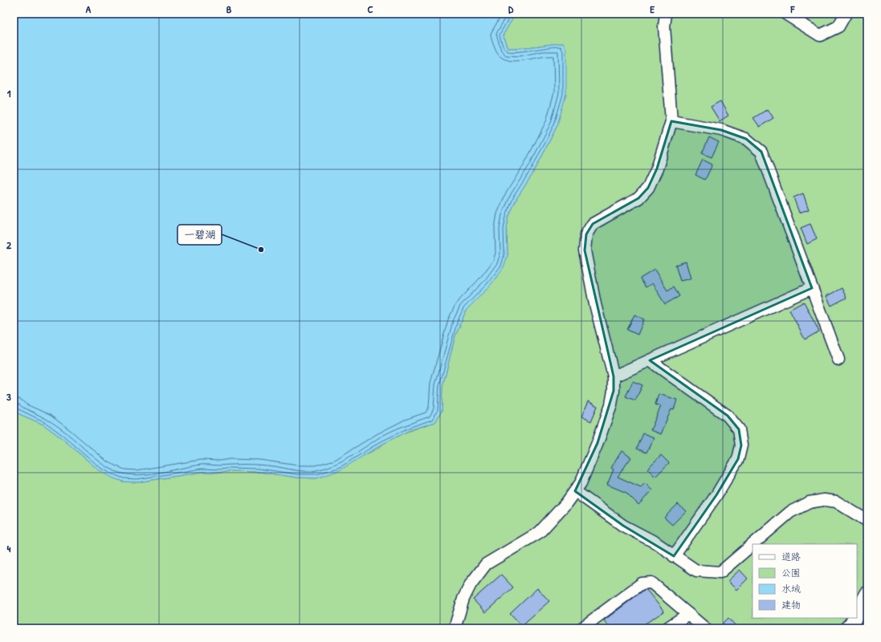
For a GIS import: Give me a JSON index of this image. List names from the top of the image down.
{
  "places": ["一碧湖"],
  "legend": [
    "道路",
    "公園",
    "水域",
    "建物"
  ],
  "grid": {
    "columns": [
      "A",
      "B",
      "C",
      "D",
      "E",
      "F"
    ],
    "rows": [
      "1",
      "2",
      "3",
      "4"
    ]
  }
}
